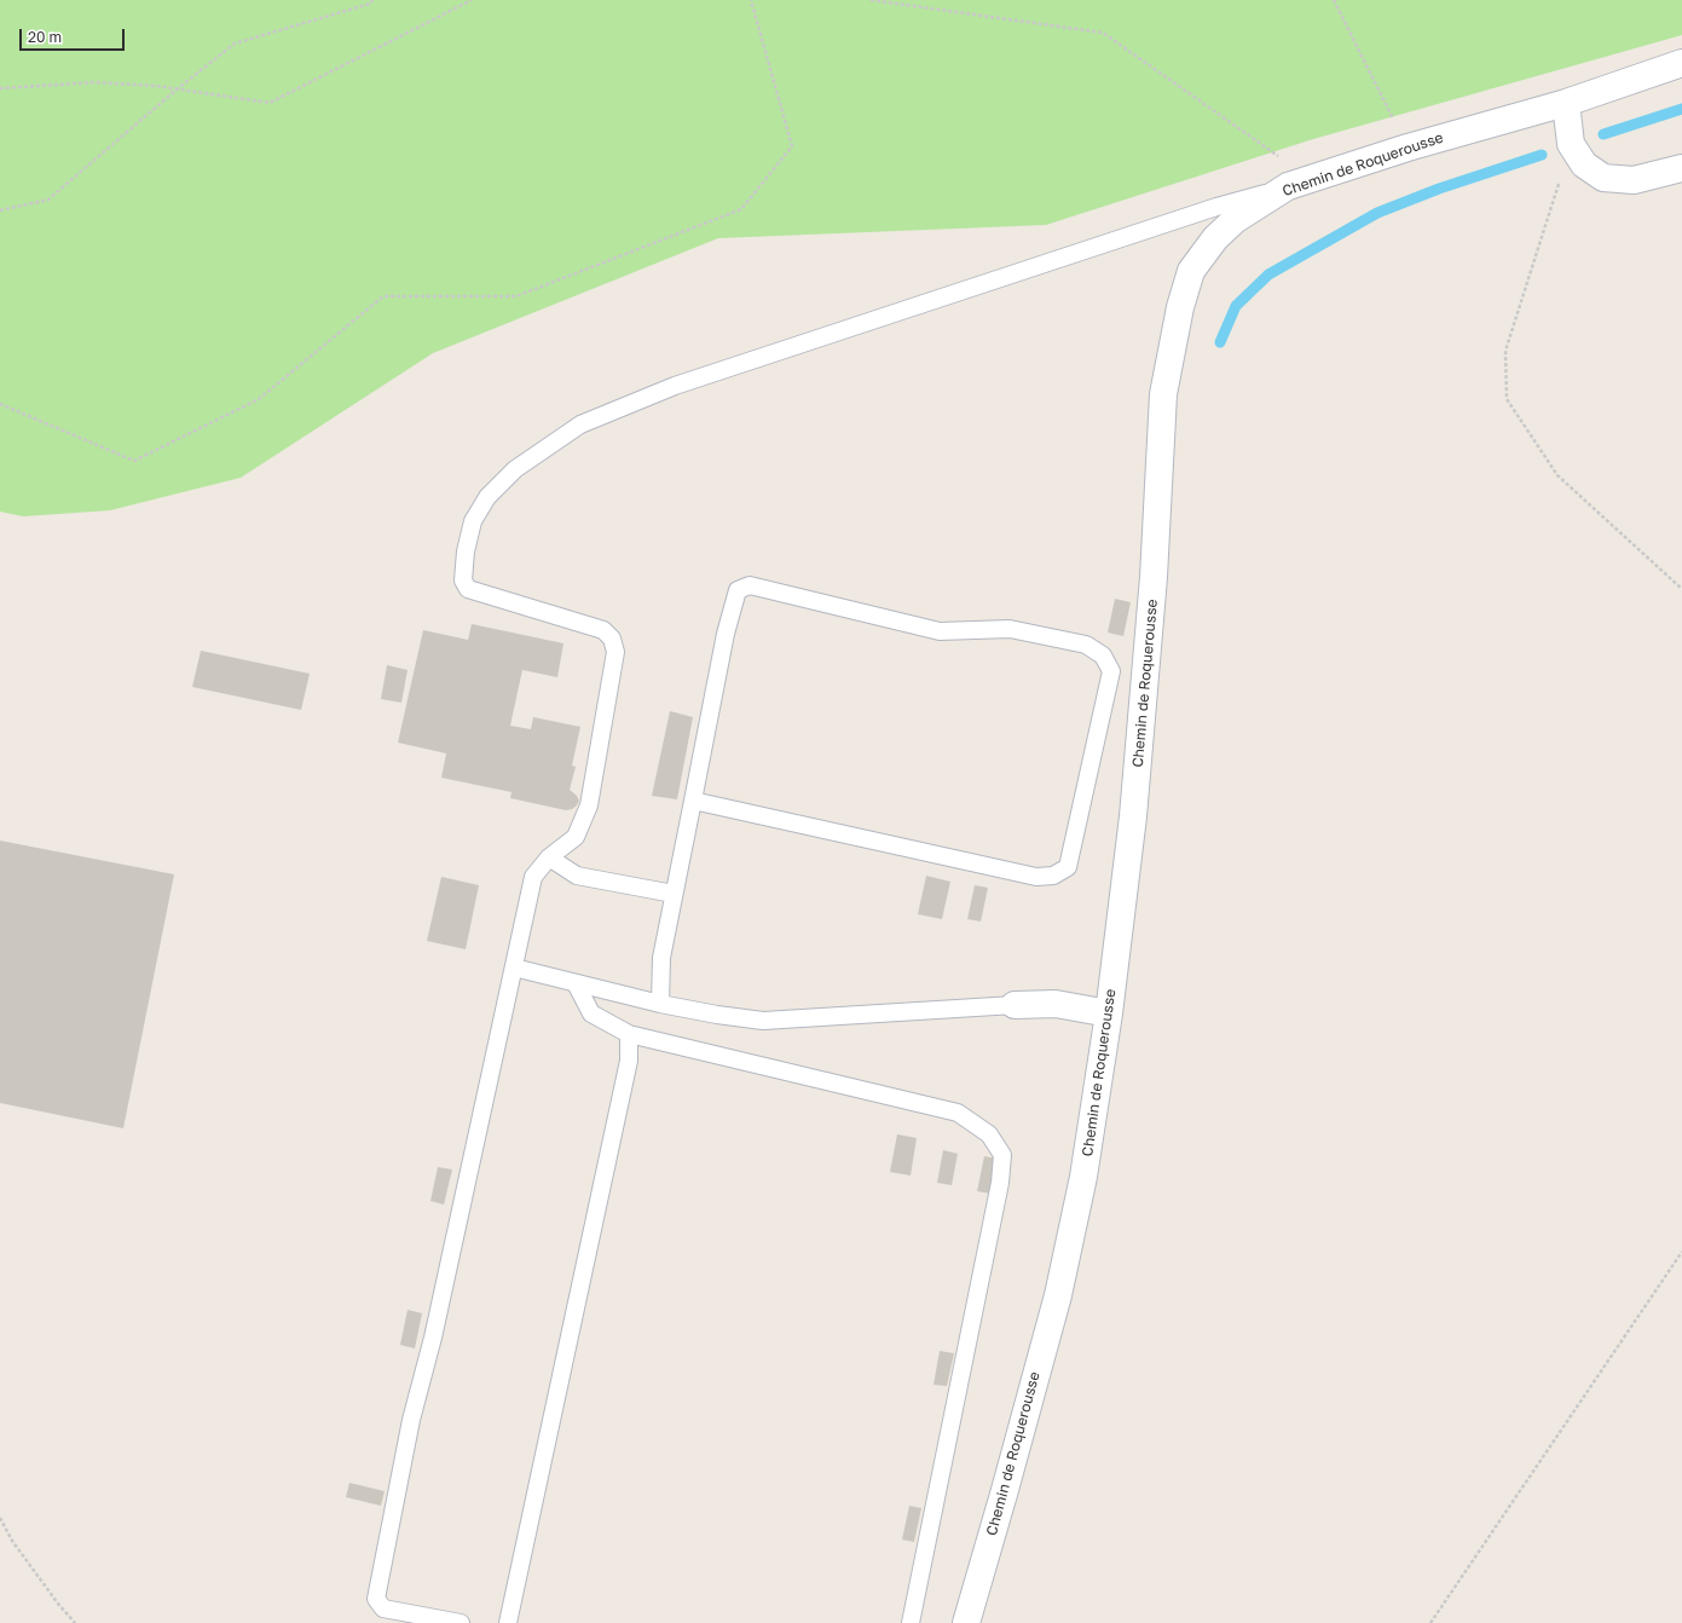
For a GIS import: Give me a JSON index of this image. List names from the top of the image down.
{
  "streets": {
    "street": ["Chemin de Roquerousse"]
  },
  "scale_bar": "20 m"
}
